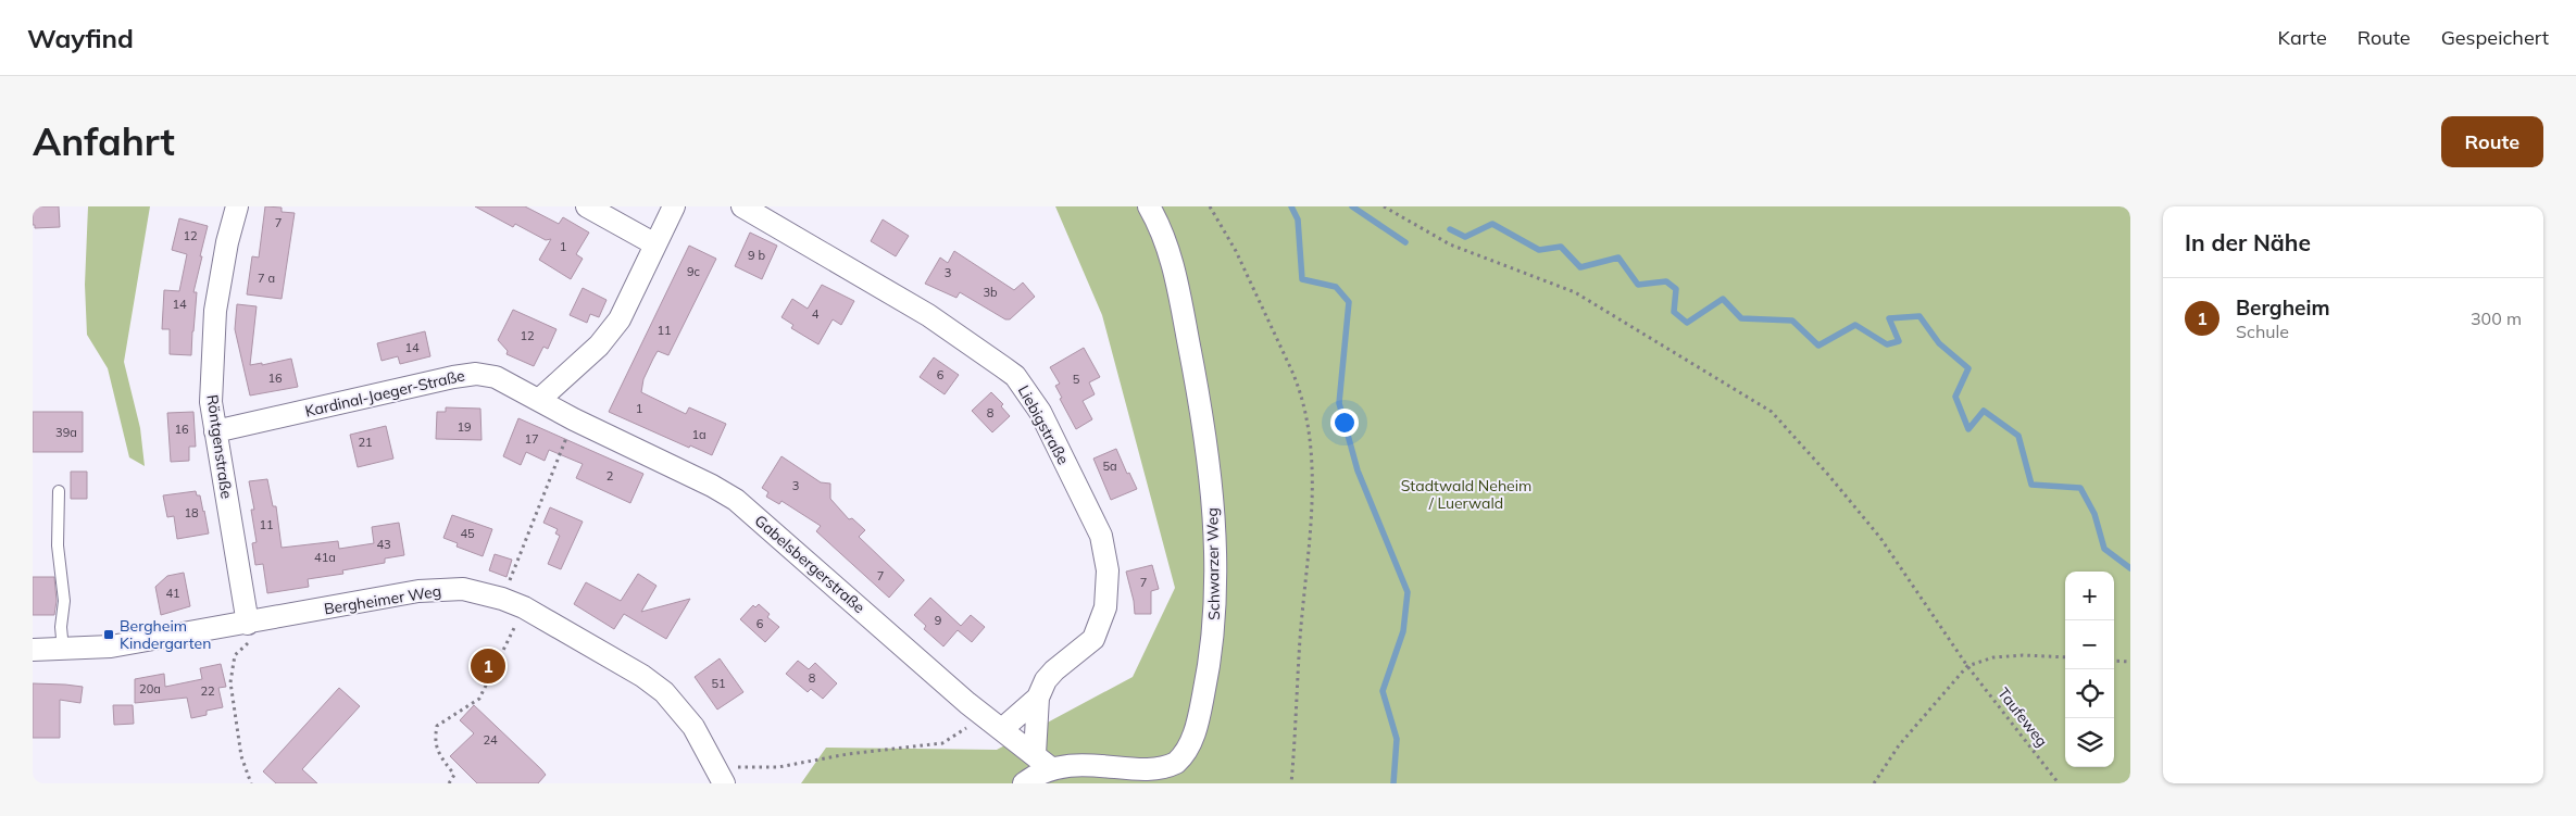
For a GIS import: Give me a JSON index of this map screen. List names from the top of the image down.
{
  "streets": {
    "street": [
      "Kardinal-Jaeger-Straße",
      "Liebigstraße",
      "Röntgenstraße",
      "Gabelsbergerstraße",
      "Schwarzer Weg",
      "Bergheimer Weg"
    ],
    "path": ["Taufeweg"]
  },
  "crossings": [
    ["Kardinal-Jaeger-Straße", "Röntgenstraße"],
    ["Kardinal-Jaeger-Straße", "Gabelsbergerstraße"],
    ["Liebigstraße", "Gabelsbergerstraße"],
    ["Röntgenstraße", "Bergheimer Weg"],
    ["Gabelsbergerstraße", "Schwarzer Weg"]
  ],
  "parks": ["Stadtwald Neheim / Luerwald"],
  "places": {
    "transit": ["Bergheim Kindergarten"]
  },
  "house_numbers": [
    "7",
    "12",
    "1",
    "9 b",
    "9c",
    "3",
    "7 a",
    "3b",
    "14",
    "4",
    "11",
    "12",
    "14",
    "6",
    "16",
    "5",
    "1",
    "8",
    "19",
    "16",
    "39a",
    "1a",
    "17",
    "21",
    "5a",
    "2",
    "3",
    "18",
    "11",
    "45",
    "43",
    "41a",
    "7",
    "7",
    "41",
    "9",
    "6",
    "8",
    "51",
    "20a",
    "22",
    "24"
  ],
  "page": {
    "header": "Wayfind",
    "nav": ["Karte", "Route", "Gespeichert"],
    "buttons": "Route",
    "title": "Anfahrt",
    "heading": "In der Nähe",
    "list": [
      {
        "mark": "1",
        "name": "Bergheim",
        "note": "Schule",
        "value": "300 m"
      }
    ],
    "map_buttons": ["+", "−"],
    "pins": "1"
  }
}
